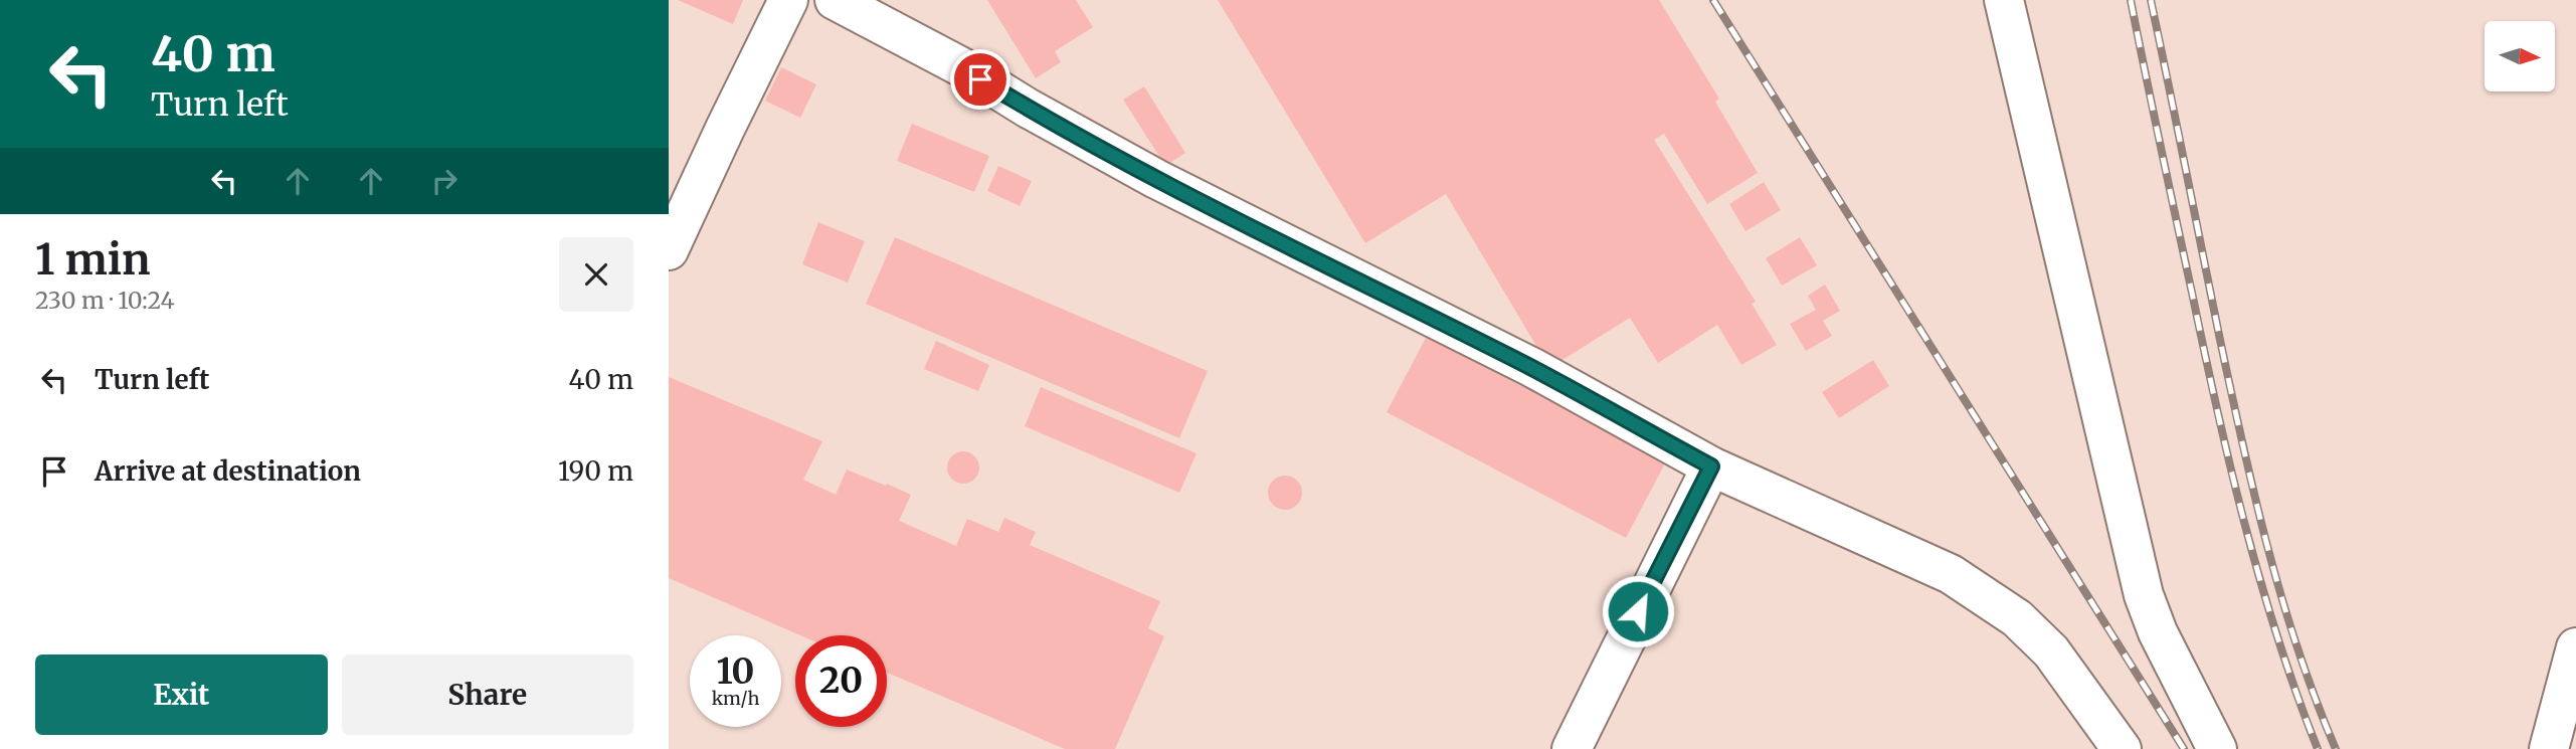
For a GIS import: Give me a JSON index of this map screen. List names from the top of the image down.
{
  "north": "right",
  "page": {
    "turn": ["40 m", "Turn left"],
    "heading": ["1 min", "230 m · 10:24"],
    "list": [
      {
        "name": "Turn left",
        "value": "40 m"
      },
      {
        "name": "Arrive at destination",
        "value": "190 m"
      }
    ],
    "speed": "10 km/h",
    "limit": "20",
    "buttons": ["Exit", "Share"]
  }
}
